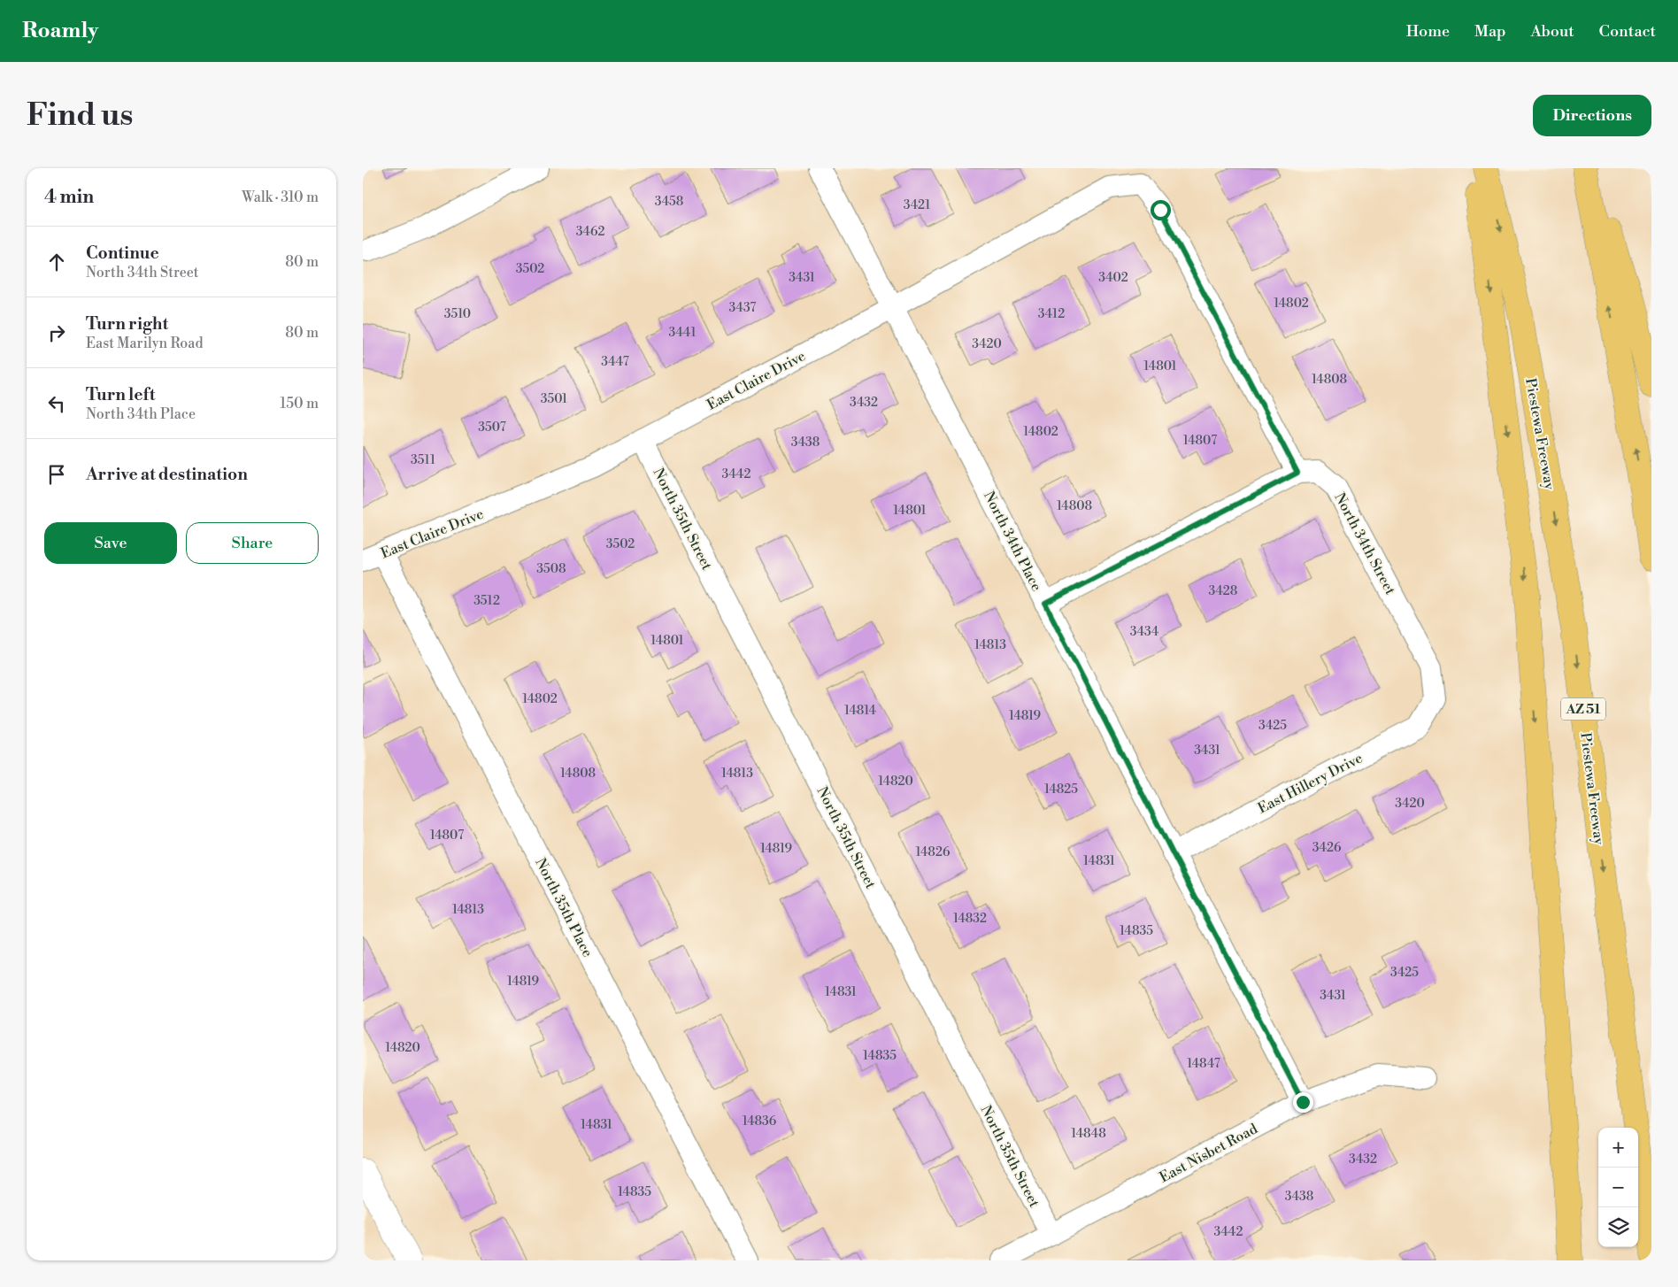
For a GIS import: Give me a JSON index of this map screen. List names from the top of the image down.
{
  "streets": {
    "highway": ["Piestewa Freeway", "AZ 51"],
    "street": [
      "East Claire Drive",
      "North 35th Street",
      "North 34th Place",
      "North 34th Street",
      "East Hillery Drive",
      "North 35th Place",
      "East Nisbet Road"
    ]
  },
  "crossings": [
    ["East Claire Drive", "North 35th Street"],
    ["East Claire Drive", "North 34th Place"],
    ["East Claire Drive", "North 34th Street"],
    ["East Claire Drive", "North 35th Place"],
    ["North 35th Street", "East Nisbet Road"],
    ["North 34th Place", "East Hillery Drive"],
    ["North 34th Place", "East Nisbet Road"],
    ["North 34th Street", "East Hillery Drive"]
  ],
  "house_numbers": [
    "3458",
    "3421",
    "3462",
    "3502",
    "3431",
    "3402",
    "14802",
    "3437",
    "3510",
    "3412",
    "3441",
    "3420",
    "3447",
    "14801",
    "14808",
    "3501",
    "3432",
    "3507",
    "14802",
    "14807",
    "3438",
    "3511",
    "3442",
    "14808",
    "14801",
    "3502",
    "3508",
    "3428",
    "3512",
    "3434",
    "14801",
    "14813",
    "14802",
    "14814",
    "14819",
    "3425",
    "3431",
    "14808",
    "14813",
    "14820",
    "14825",
    "3420",
    "14807",
    "3426",
    "14819",
    "14826",
    "14831",
    "14813",
    "14832",
    "14835",
    "3425",
    "14819",
    "14831",
    "3431",
    "14820",
    "14835",
    "14847",
    "14836",
    "14831",
    "14848",
    "3432",
    "14835",
    "3438",
    "3442"
  ],
  "page": {
    "header": "Roamly",
    "nav": [
      "Home",
      "Map",
      "About",
      "Contact"
    ],
    "buttons": [
      "Directions",
      ["Save", "Share"]
    ],
    "title": "Find us",
    "heading": ["4 min", "Walk · 310 m"],
    "list": [
      ["Continue", "North 34th Street", "80 m"],
      ["Turn right", "East Marilyn Road", "80 m"],
      ["Turn left", "North 34th Place", "150 m"],
      "Arrive at destination"
    ],
    "map_buttons": ["+", "−"]
  }
}
